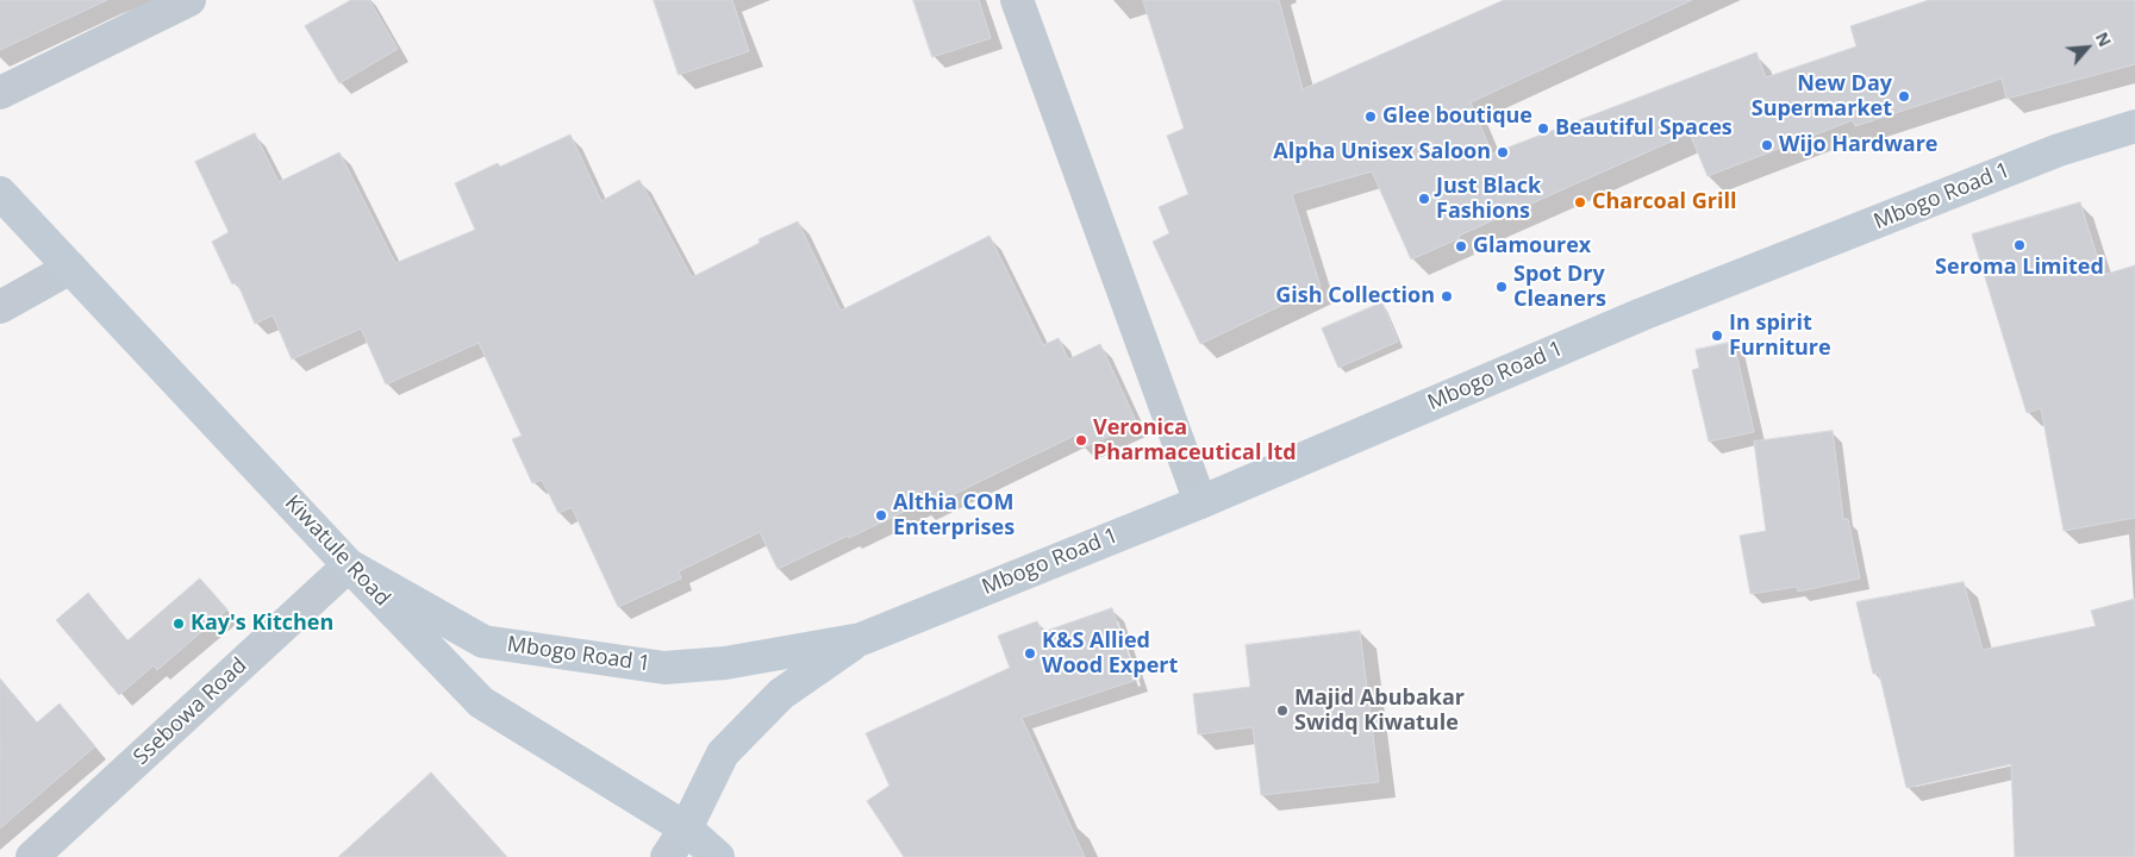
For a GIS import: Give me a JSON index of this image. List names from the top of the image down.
{
  "streets": {
    "main road": ["Mbogo Road 1", "Kiwatule Road"],
    "street": ["Ssebowa Road"]
  },
  "crossings": [
    ["Mbogo Road 1", "Kiwatule Road"],
    ["Mbogo Road 1", "Ssebowa Road"],
    ["Kiwatule Road", "Ssebowa Road"]
  ],
  "places": [
    "New Day Supermarket",
    "Glee boutique",
    "Beautiful Spaces",
    "Wijo Hardware",
    "Alpha Unisex Saloon",
    "Just Black Fashions",
    "Charcoal Grill",
    "Seroma Limited",
    "Glamourex",
    "Spot Dry Cleaners",
    "Gish Collection",
    "In spirit Furniture",
    "Veronica Pharmaceutical ltd",
    "Althia COM Enterprises",
    "Kay's Kitchen",
    "K&S Allied Wood Expert",
    "Majid Abubakar Swidq Kiwatule"
  ],
  "north": "top right"
}
